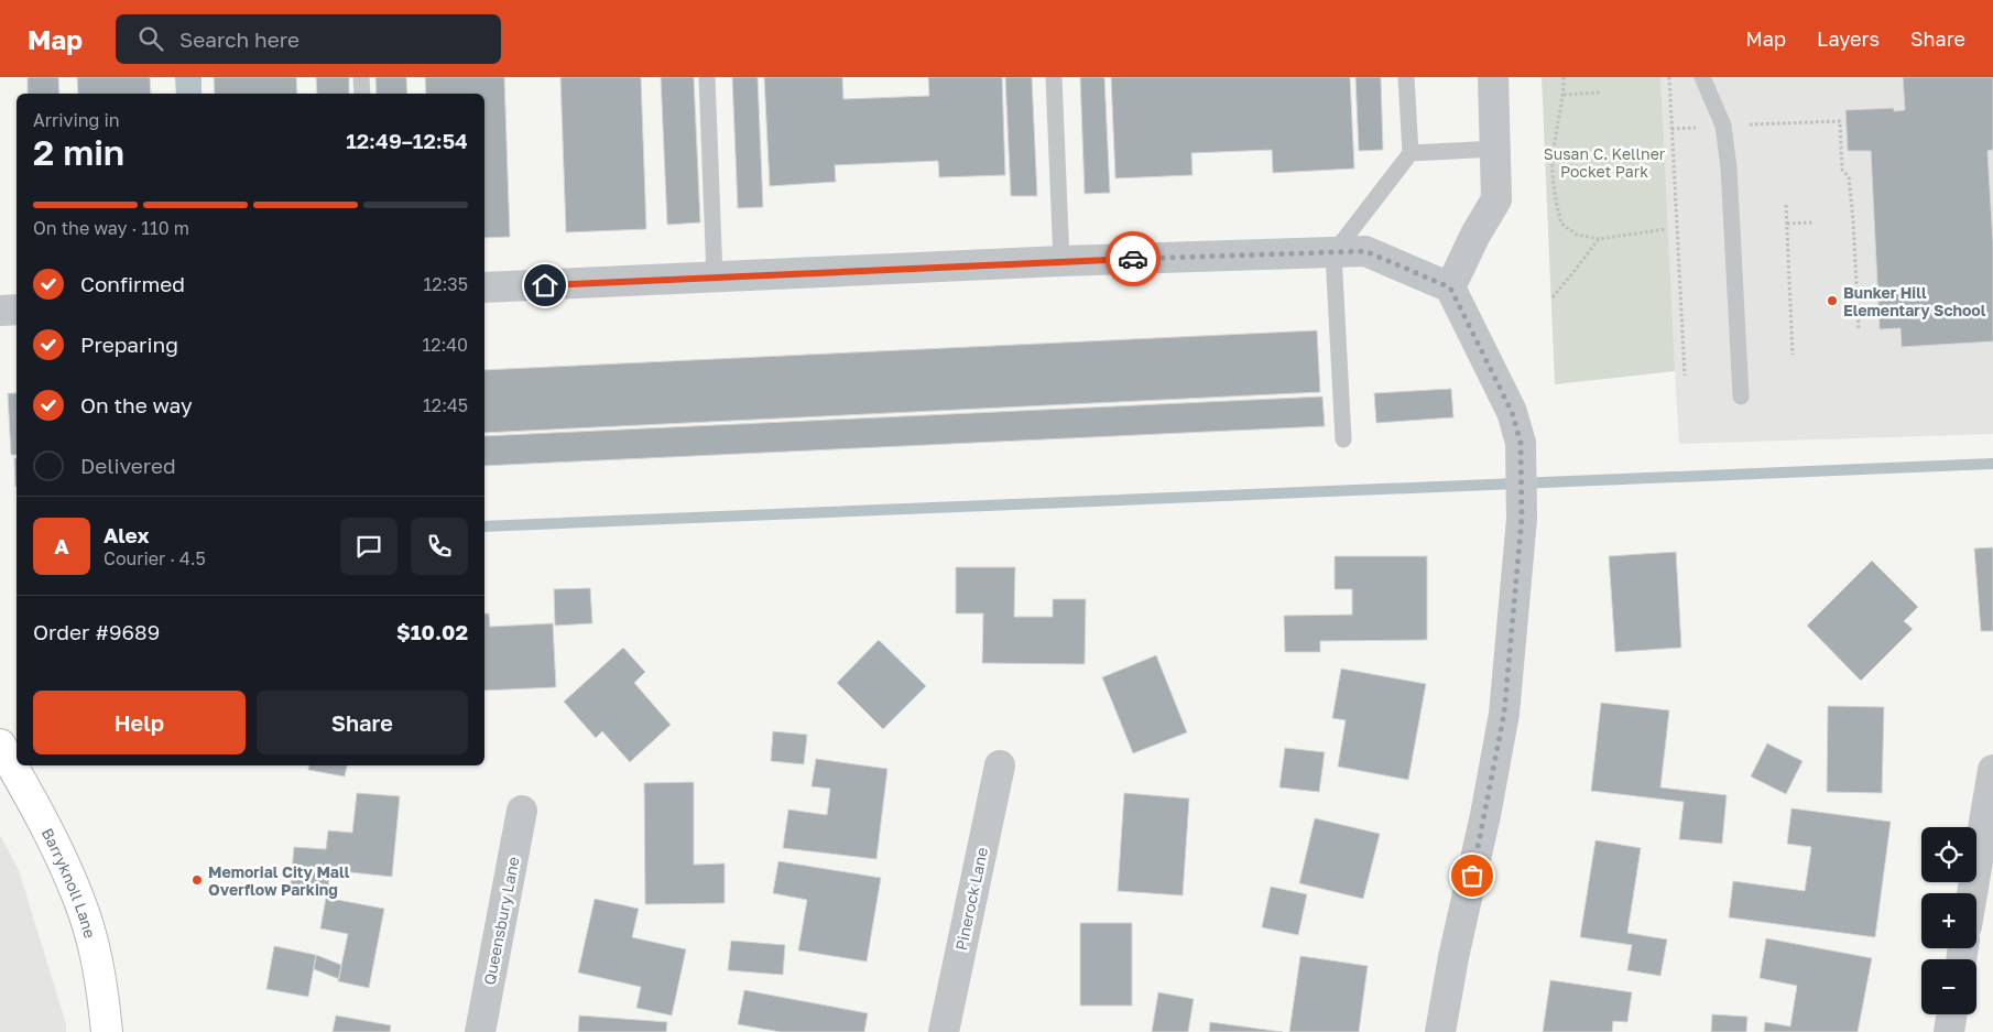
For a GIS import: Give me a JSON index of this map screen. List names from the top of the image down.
{
  "streets": {
    "street": ["Barryknoll Lane", "Pinerock Lane", "Queensbury Lane"]
  },
  "parks": ["Susan C. Kellner Pocket Park"],
  "places": ["Bunker Hill Elementary School", "Memorial City Mall Overflow Parking"],
  "page": {
    "header": "Map",
    "search": "Search here",
    "nav": ["Map", "Layers", "Share"],
    "heading": ["2 min", "Arriving in", "12:49–12:54"],
    "panel": [
      "Alex",
      "Courier · 4.5",
      "Order #9689",
      "$10.02"
    ],
    "bar": "On the way · 110 m",
    "list": [
      ["Confirmed", "12:35"],
      ["Preparing", "12:40"],
      ["On the way", "12:45"],
      "Delivered"
    ],
    "round": "A",
    "buttons": ["Help", "Share"],
    "map_buttons": ["+", "−"]
  }
}
